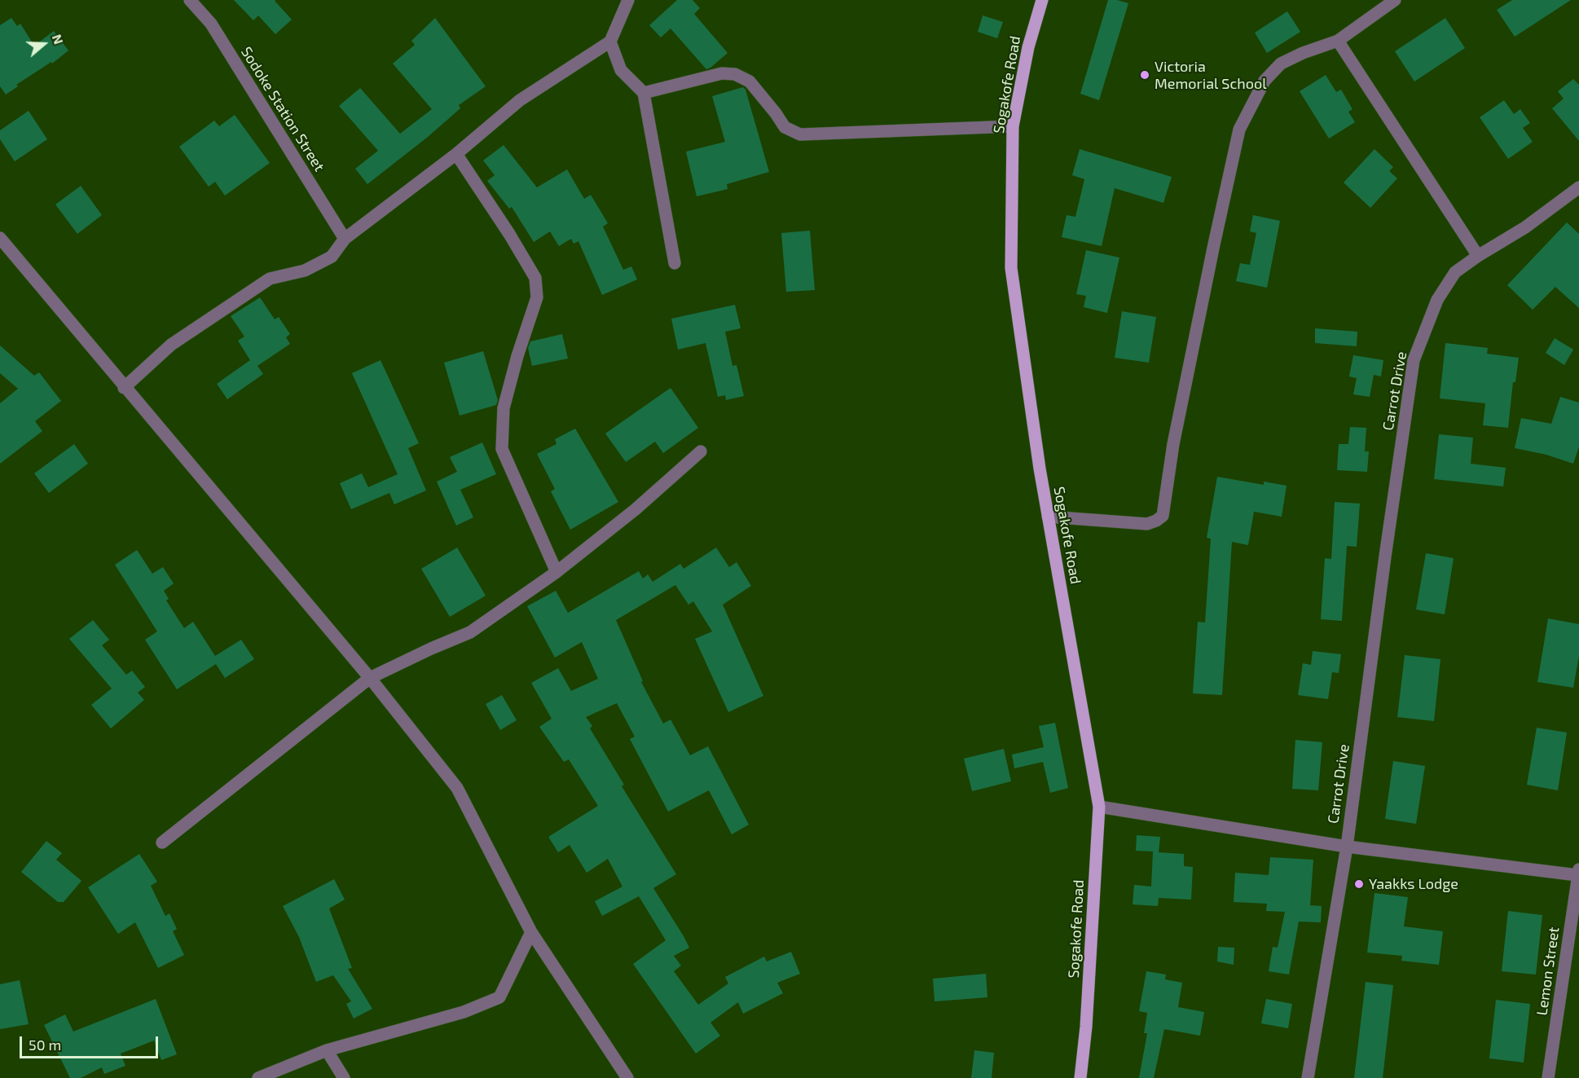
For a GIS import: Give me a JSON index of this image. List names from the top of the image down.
{
  "streets": {
    "main road": ["Sogakofe Road"],
    "street": ["Sodoke Station Street", "Carrot Drive", "Lemon Street"]
  },
  "places": ["Victoria Memorial School", "Yaakks Lodge"],
  "scale_bar": "50 m",
  "north": "right"
}
